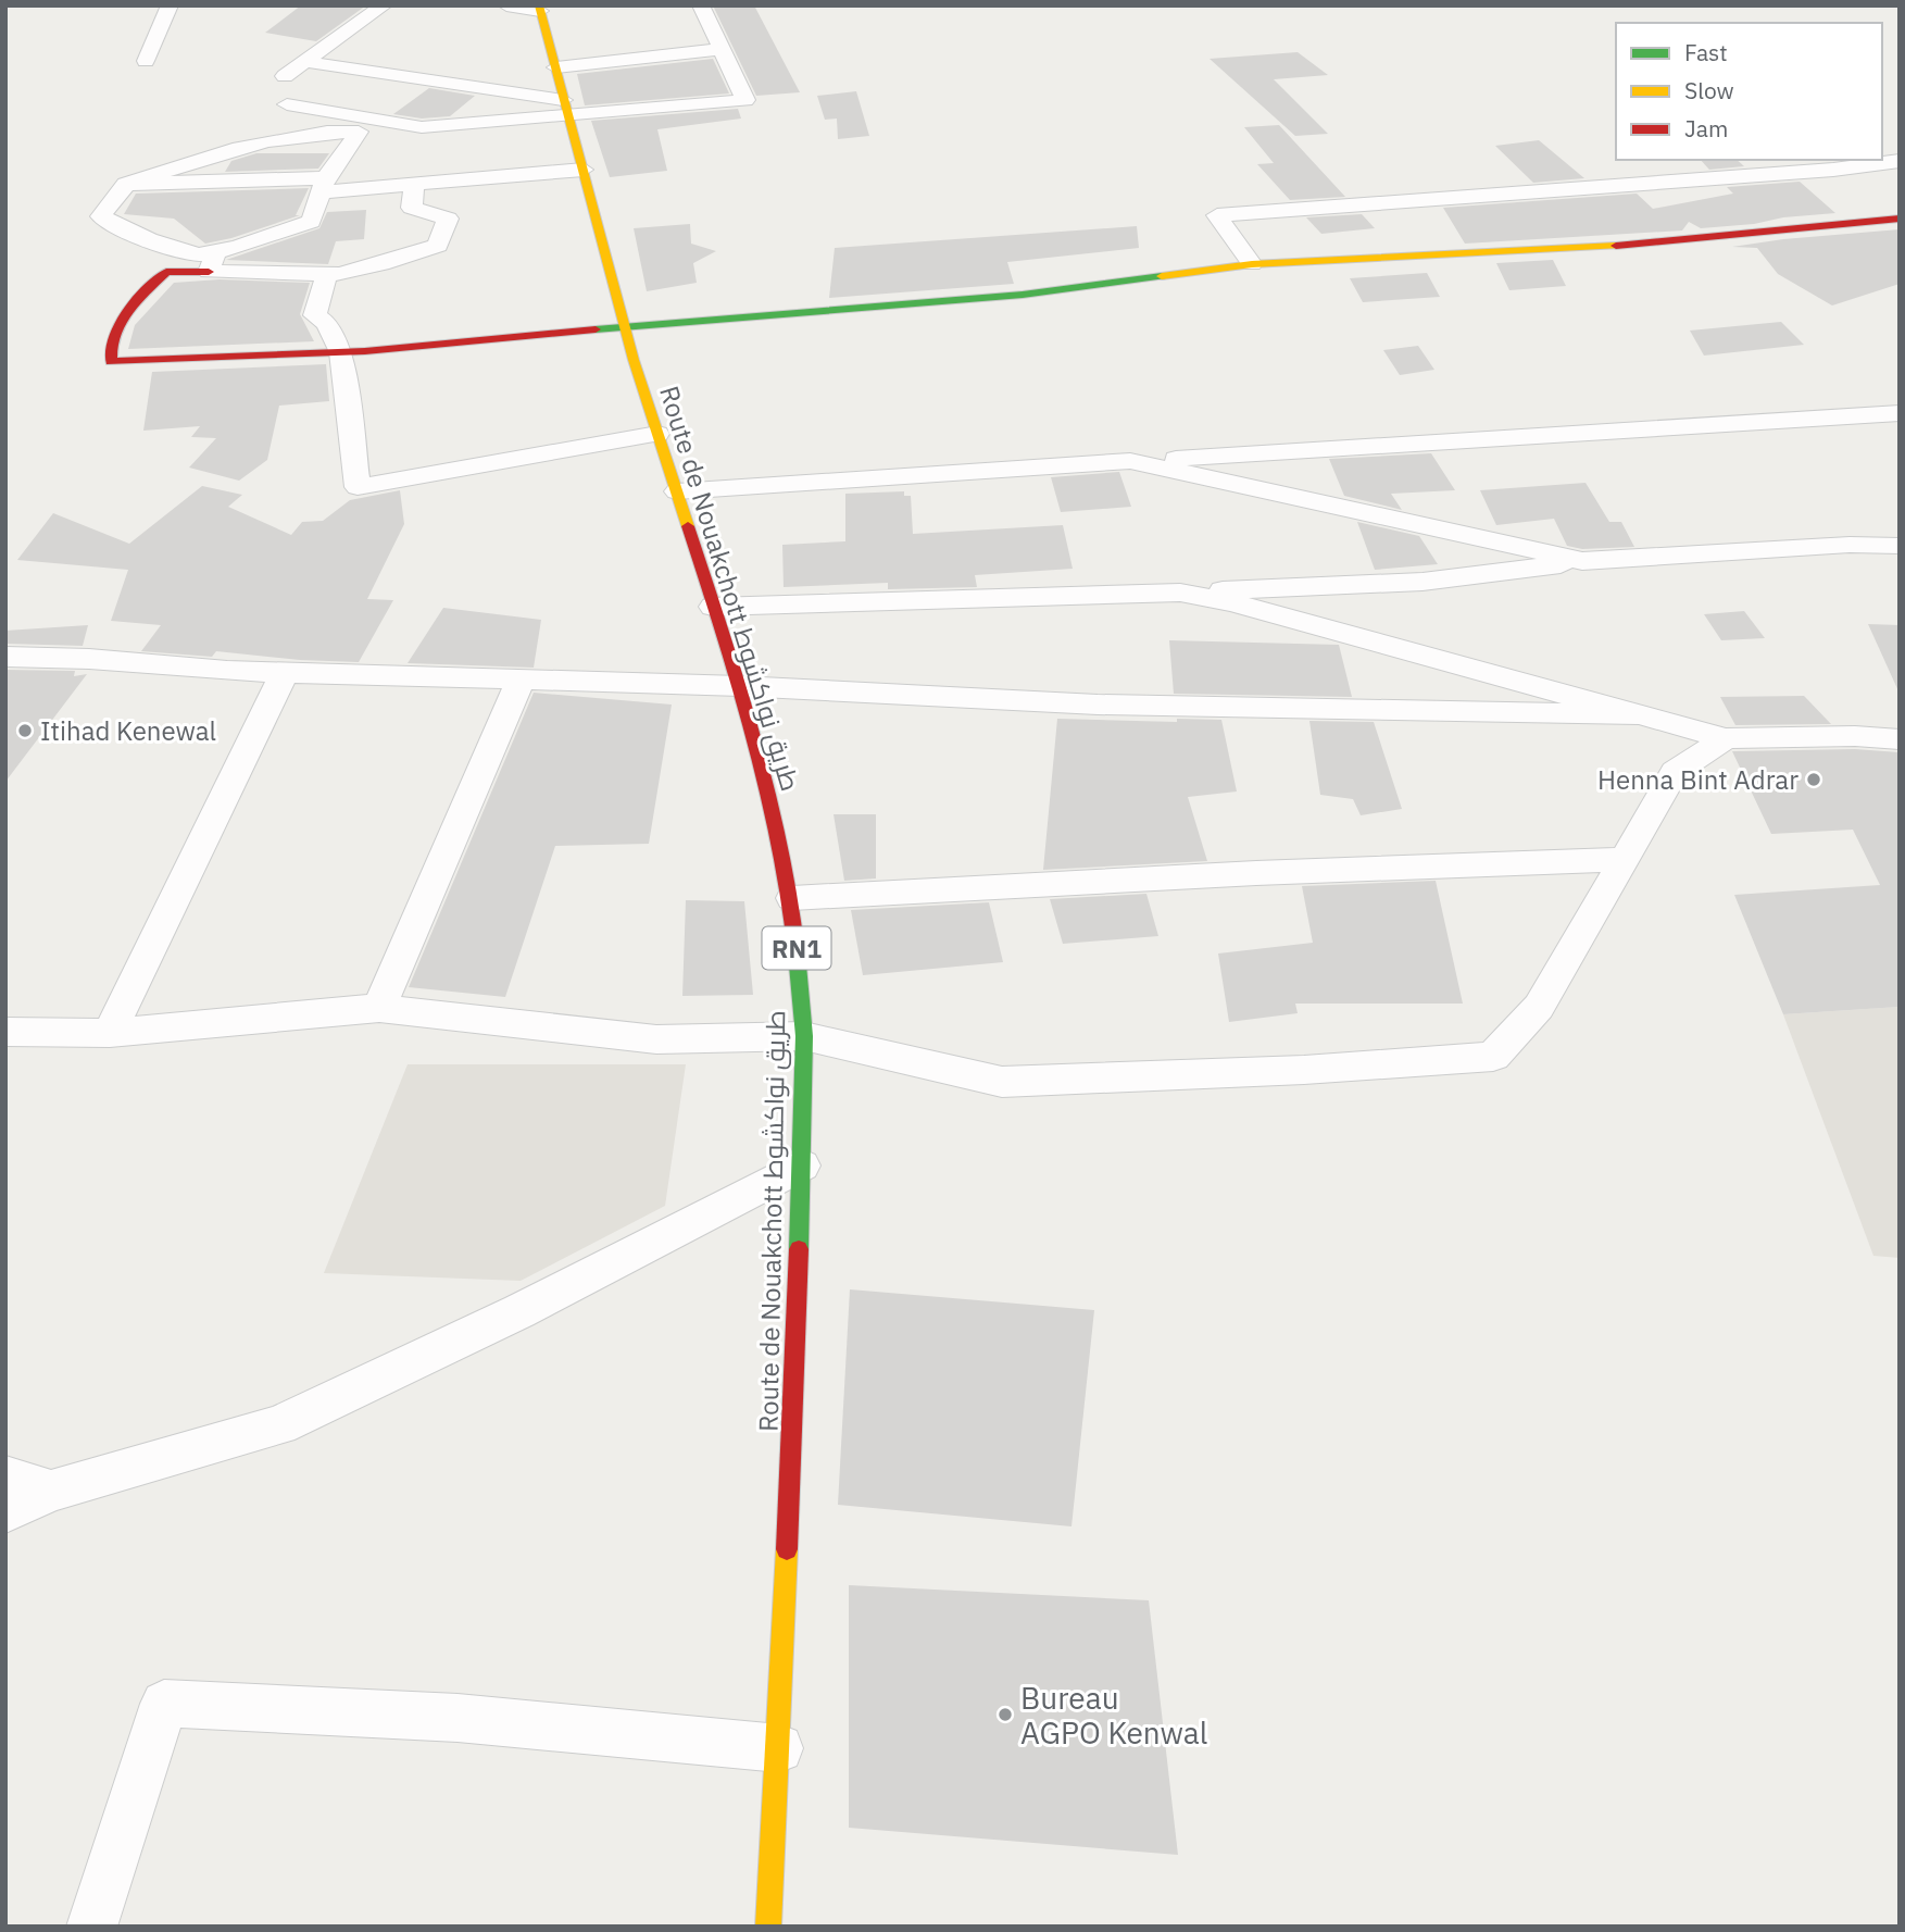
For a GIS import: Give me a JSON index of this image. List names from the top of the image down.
{
  "streets": {
    "main road": ["Route de Nouakchott طريق نواكشوط", "RN1"]
  },
  "places": ["Itihad Kenewal", "Henna Bint Adrar", "Bureau AGPO Kenwal"],
  "legend": ["Fast", "Slow", "Jam"]
}
